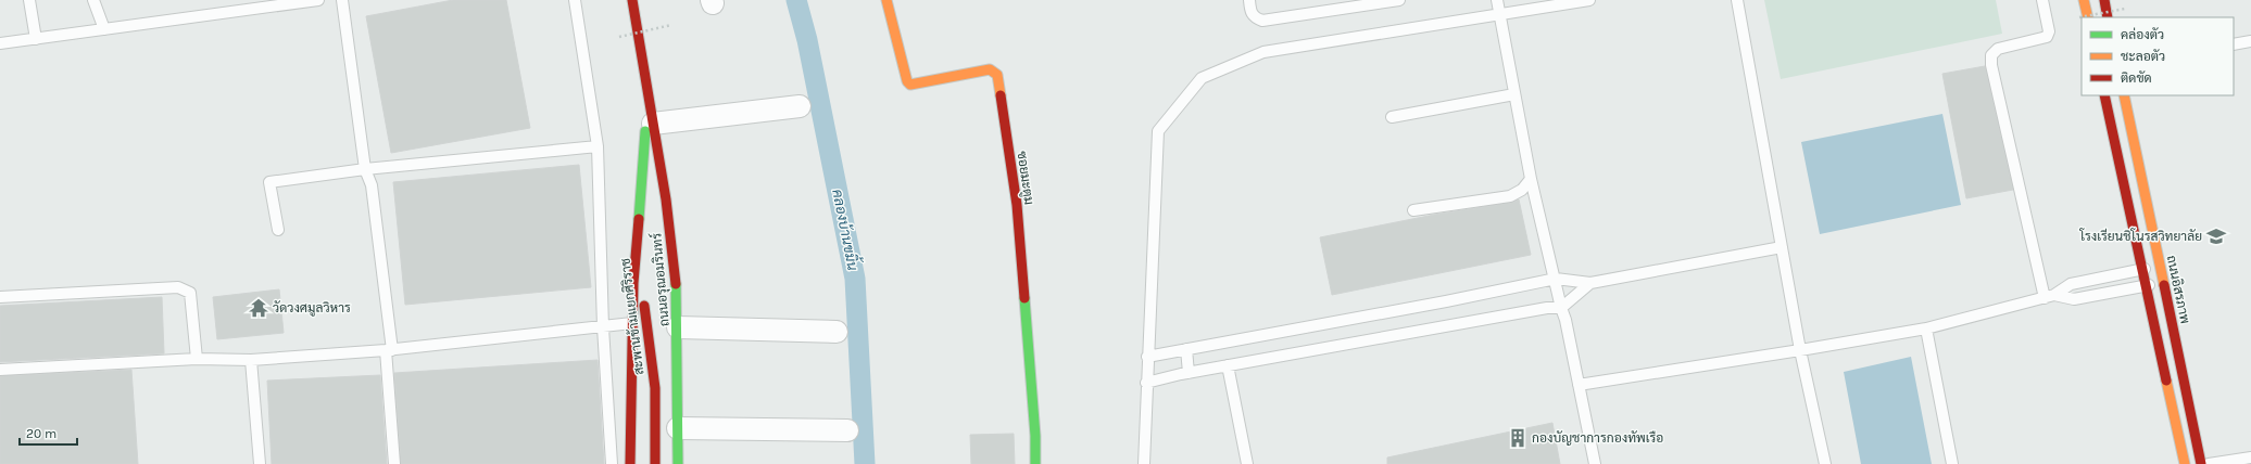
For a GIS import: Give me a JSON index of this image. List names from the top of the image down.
{
  "streets": {
    "main road": [
      "ซอยมะตูม",
      "ถนนอรุณอมรินทร์",
      "ถนนอิสรภาพ",
      "สะพานข้ามแยกศิริราช"
    ]
  },
  "crossings": [
    ["ถนนอรุณอมรินทร์", "สะพานข้ามแยกศิริราช"]
  ],
  "water": ["คลองบ้านขมิ้น"],
  "places": {
    "school or university": ["โรงเรียนชิโนรสวิทยาลัย"],
    "temple": ["วัดวงศมูลวิหาร"],
    "building": ["กองบัญชาการกองทัพเรือ"]
  },
  "legend": ["คล่องตัว", "ชะลอตัว", "ติดขัด"],
  "scale_bar": "20 m"
}
